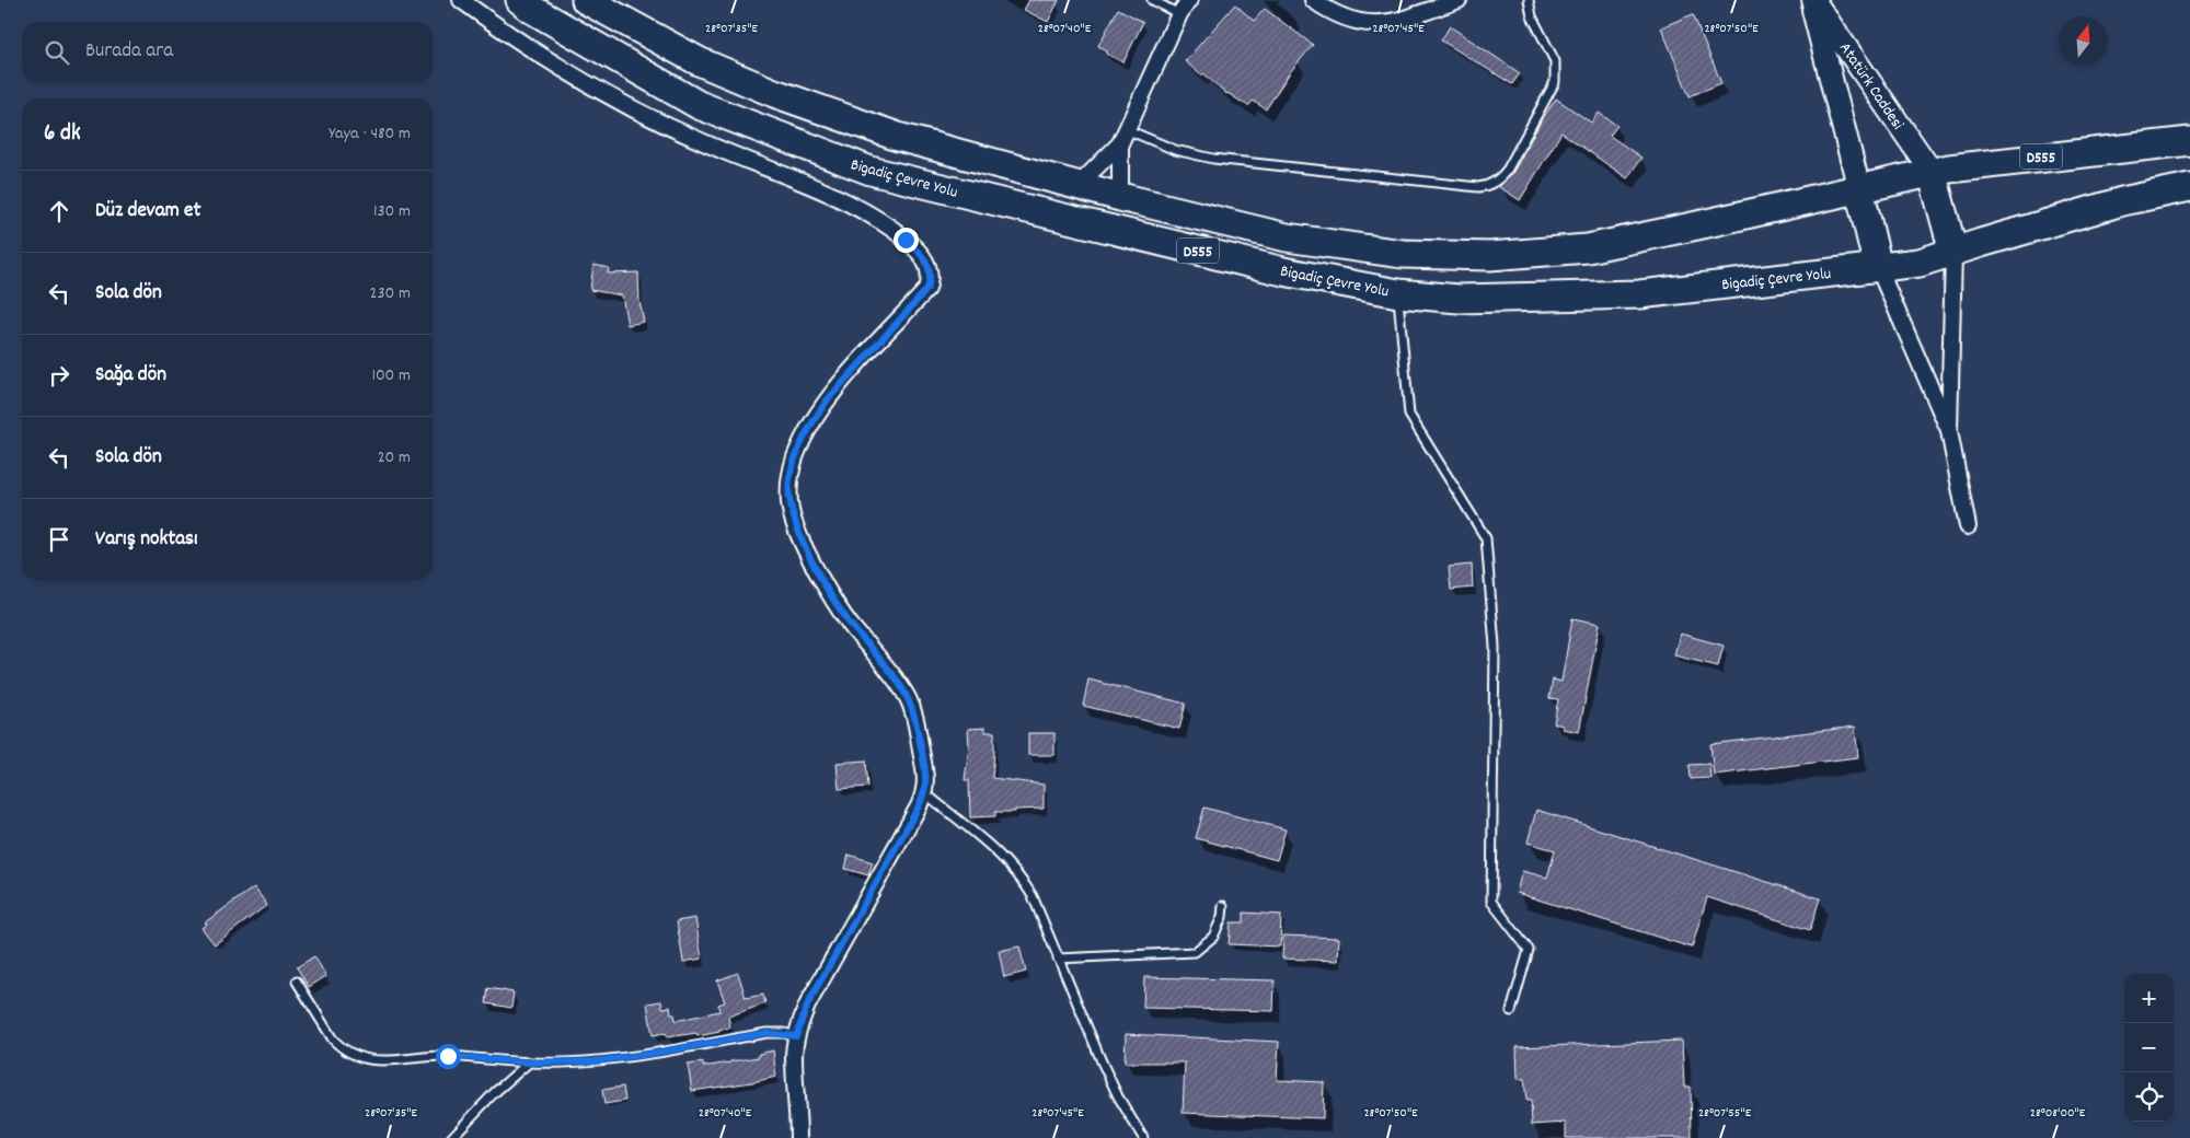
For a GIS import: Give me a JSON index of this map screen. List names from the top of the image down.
{
  "streets": {
    "highway": ["D555", "Bigadiç Çevre Yolu"],
    "main road": ["Atatürk Caddesi"]
  },
  "crossings": [
    ["Atatürk Caddesi", "Bigadiç Çevre Yolu"]
  ],
  "north": "top",
  "page": {
    "search": "Burada ara",
    "heading": ["6 dk", "Yaya · 480 m"],
    "list": [
      ["Düz devam et", "130 m"],
      ["Sola dön", "230 m"],
      ["Sağa dön", "100 m"],
      ["Sola dön", "20 m"],
      "Varış noktası"
    ],
    "map_buttons": ["+", "−"]
  },
  "coordinates": [
    "28°07'35\"E",
    "28°07'40\"E",
    "28°07'45\"E",
    "28°07'50\"E",
    "28°07'55\"E",
    "28°08'00\"E"
  ]
}
